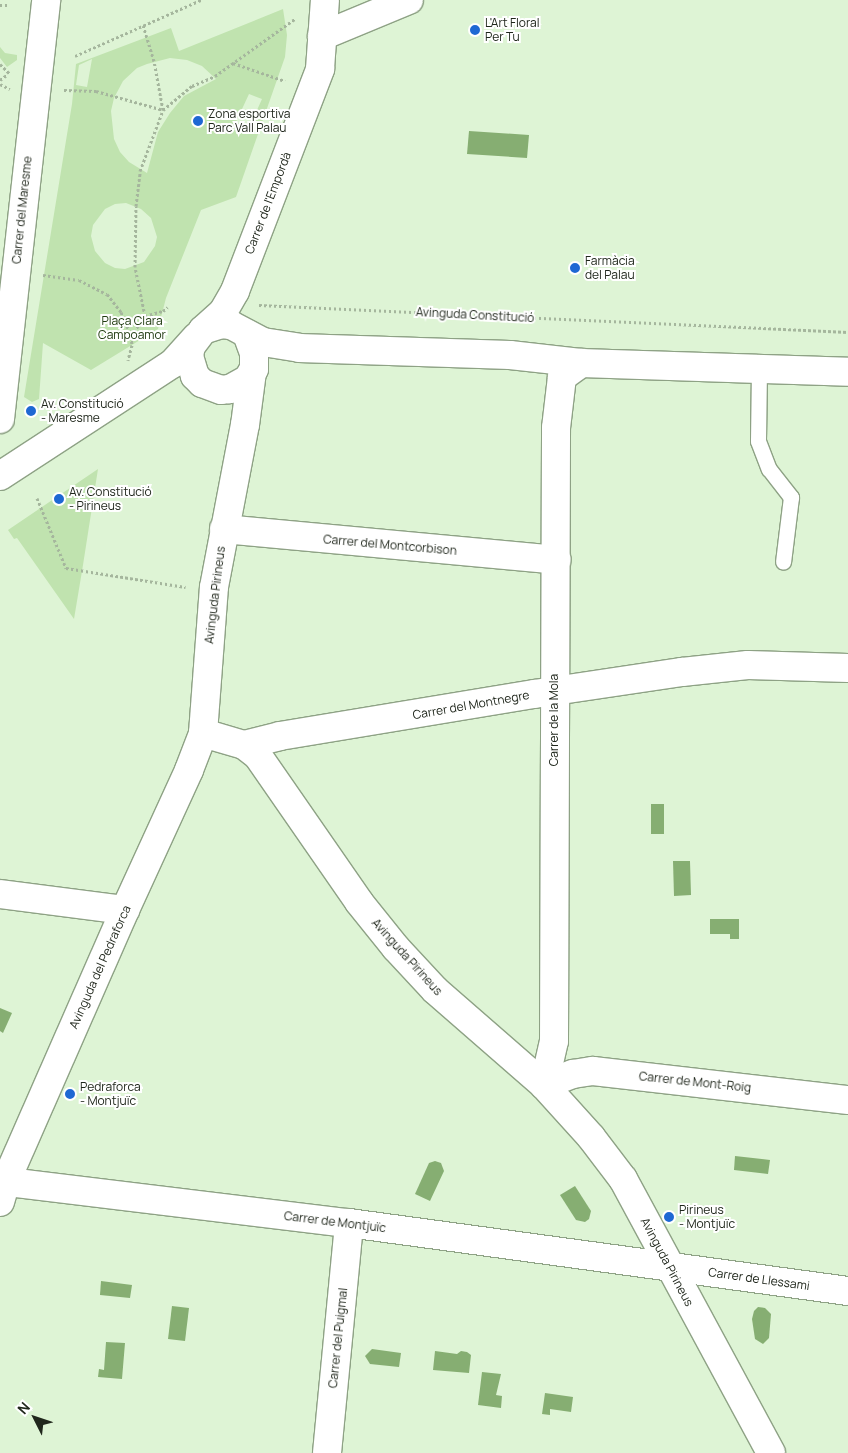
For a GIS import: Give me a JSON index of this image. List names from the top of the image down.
{
  "streets": {
    "street": [
      "Carrer de l'Empordà",
      "Carrer del Maresme",
      "Carrer del Montcorbison",
      "Avinguda Pirineus",
      "Carrer del Montnegre",
      "Carrer de la Mola",
      "Avinguda del Pedraforca",
      "Carrer de Mont-Roig",
      "Carrer de Montjuïc",
      "Carrer de Llessami",
      "Carrer del Puigmal"
    ],
    "path": ["Avinguda Constitució"]
  },
  "crossings": [
    ["Carrer de l'Empordà", "Avinguda Constitució"],
    ["Carrer de l'Empordà", "Avinguda Pirineus"],
    ["Carrer del Montcorbison", "Avinguda Pirineus"],
    ["Carrer del Montcorbison", "Carrer de la Mola"],
    ["Avinguda Pirineus", "Carrer del Montnegre"],
    ["Avinguda Pirineus", "Carrer de la Mola"],
    ["Avinguda Pirineus", "Avinguda del Pedraforca"],
    ["Avinguda Pirineus", "Carrer de Mont-Roig"],
    ["Avinguda Pirineus", "Carrer de Montjuïc"],
    ["Avinguda Pirineus", "Carrer de Llessami"],
    ["Carrer del Montnegre", "Carrer de la Mola"],
    ["Carrer de la Mola", "Carrer de Mont-Roig"],
    ["Avinguda del Pedraforca", "Carrer de Montjuïc"],
    ["Carrer de Montjuïc", "Carrer de Llessami"],
    ["Carrer de Montjuïc", "Carrer del Puigmal"]
  ],
  "parks": ["Plaça Clara Campoamor"],
  "places": [
    "L'Art Floral Per Tu",
    "Zona esportiva Parc Vall Palau",
    "Farmàcia del Palau",
    "Av. Constitució - Maresme",
    "Av. Constitució - Pirineus",
    "Pedraforca - Montjuïc",
    "Pirineus - Montjuïc"
  ],
  "north": "top left"
}
